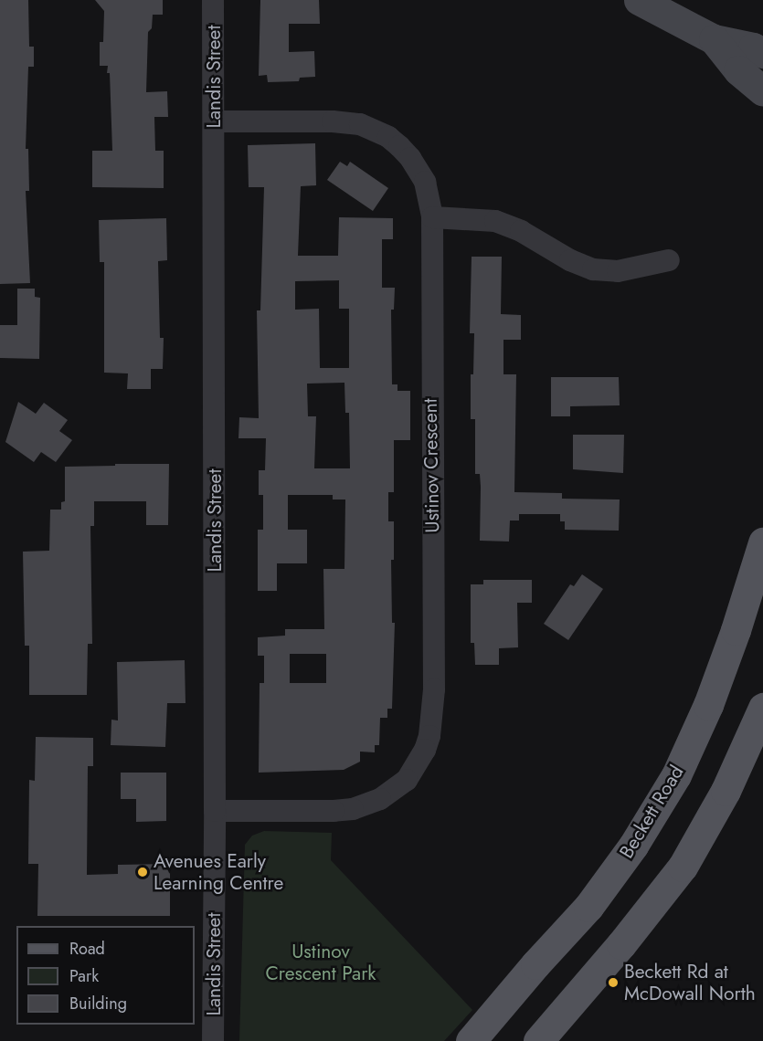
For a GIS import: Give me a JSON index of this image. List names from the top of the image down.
{
  "streets": {
    "main road": ["Beckett Road"],
    "street": ["Landis Street", "Ustinov Crescent"]
  },
  "crossings": [
    ["Landis Street", "Ustinov Crescent"]
  ],
  "parks": ["Ustinov Crescent Park"],
  "places": ["Avenues Early Learning Centre", "Beckett Rd at McDowall North"],
  "legend": ["Road", "Park", "Building"]
}
